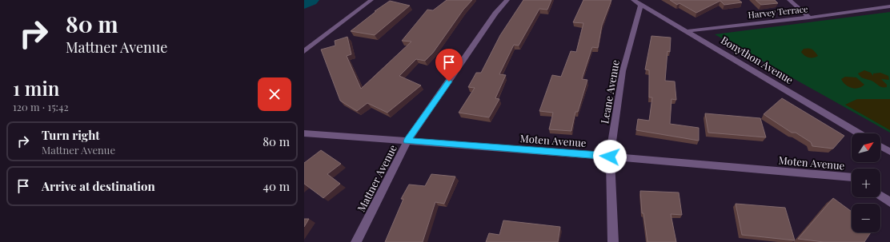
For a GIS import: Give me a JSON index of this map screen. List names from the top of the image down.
{
  "streets": {
    "street": [
      "Harvey Terrace",
      "Bonython Avenue",
      "Leane Avenue",
      "Moten Avenue",
      "Mattner Avenue"
    ]
  },
  "crossings": [
    ["Harvey Terrace", "Bonython Avenue"],
    ["Bonython Avenue", "Leane Avenue"],
    ["Leane Avenue", "Moten Avenue"],
    ["Moten Avenue", "Mattner Avenue"]
  ],
  "north": "top right",
  "page": {
    "turn": ["80 m", "Mattner Avenue"],
    "heading": ["1 min", "120 m · 15:42"],
    "list": [
      {
        "name": "Turn right",
        "note": "Mattner Avenue",
        "value": "80 m"
      },
      {
        "name": "Arrive at destination",
        "value": "40 m"
      }
    ],
    "map_buttons": ["+", "−"]
  }
}
